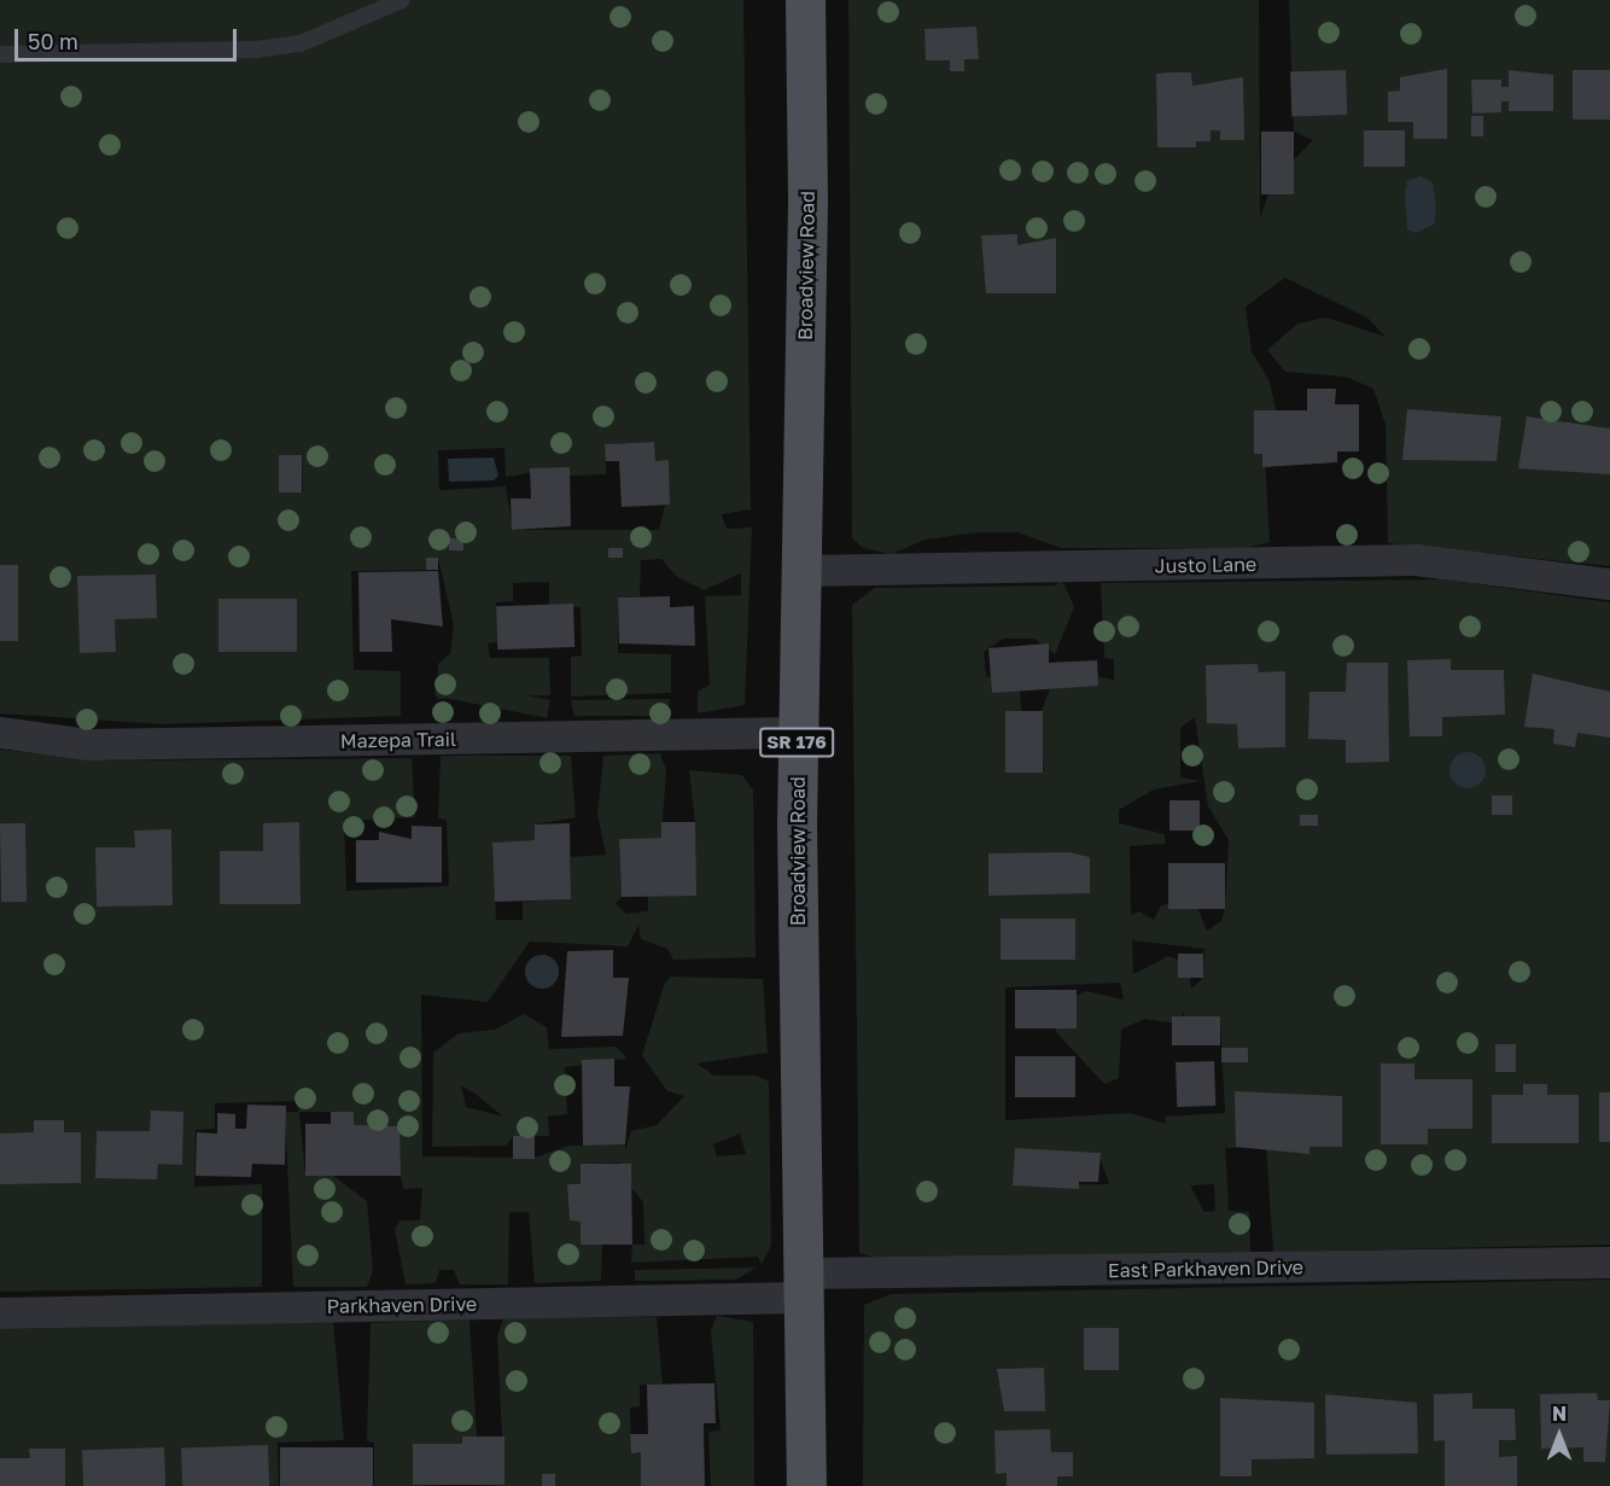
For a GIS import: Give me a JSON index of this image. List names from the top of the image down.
{
  "streets": {
    "main road": ["Broadview Road", "SR 176"],
    "street": [
      "Justo Lane",
      "Mazepa Trail",
      "East Parkhaven Drive",
      "Parkhaven Drive"
    ]
  },
  "crossings": [
    ["Broadview Road", "Justo Lane"],
    ["Broadview Road", "Mazepa Trail"],
    ["Broadview Road", "East Parkhaven Drive"],
    ["Broadview Road", "Parkhaven Drive"],
    ["East Parkhaven Drive", "Parkhaven Drive"]
  ],
  "scale_bar": "50 m",
  "north": "top"
}
